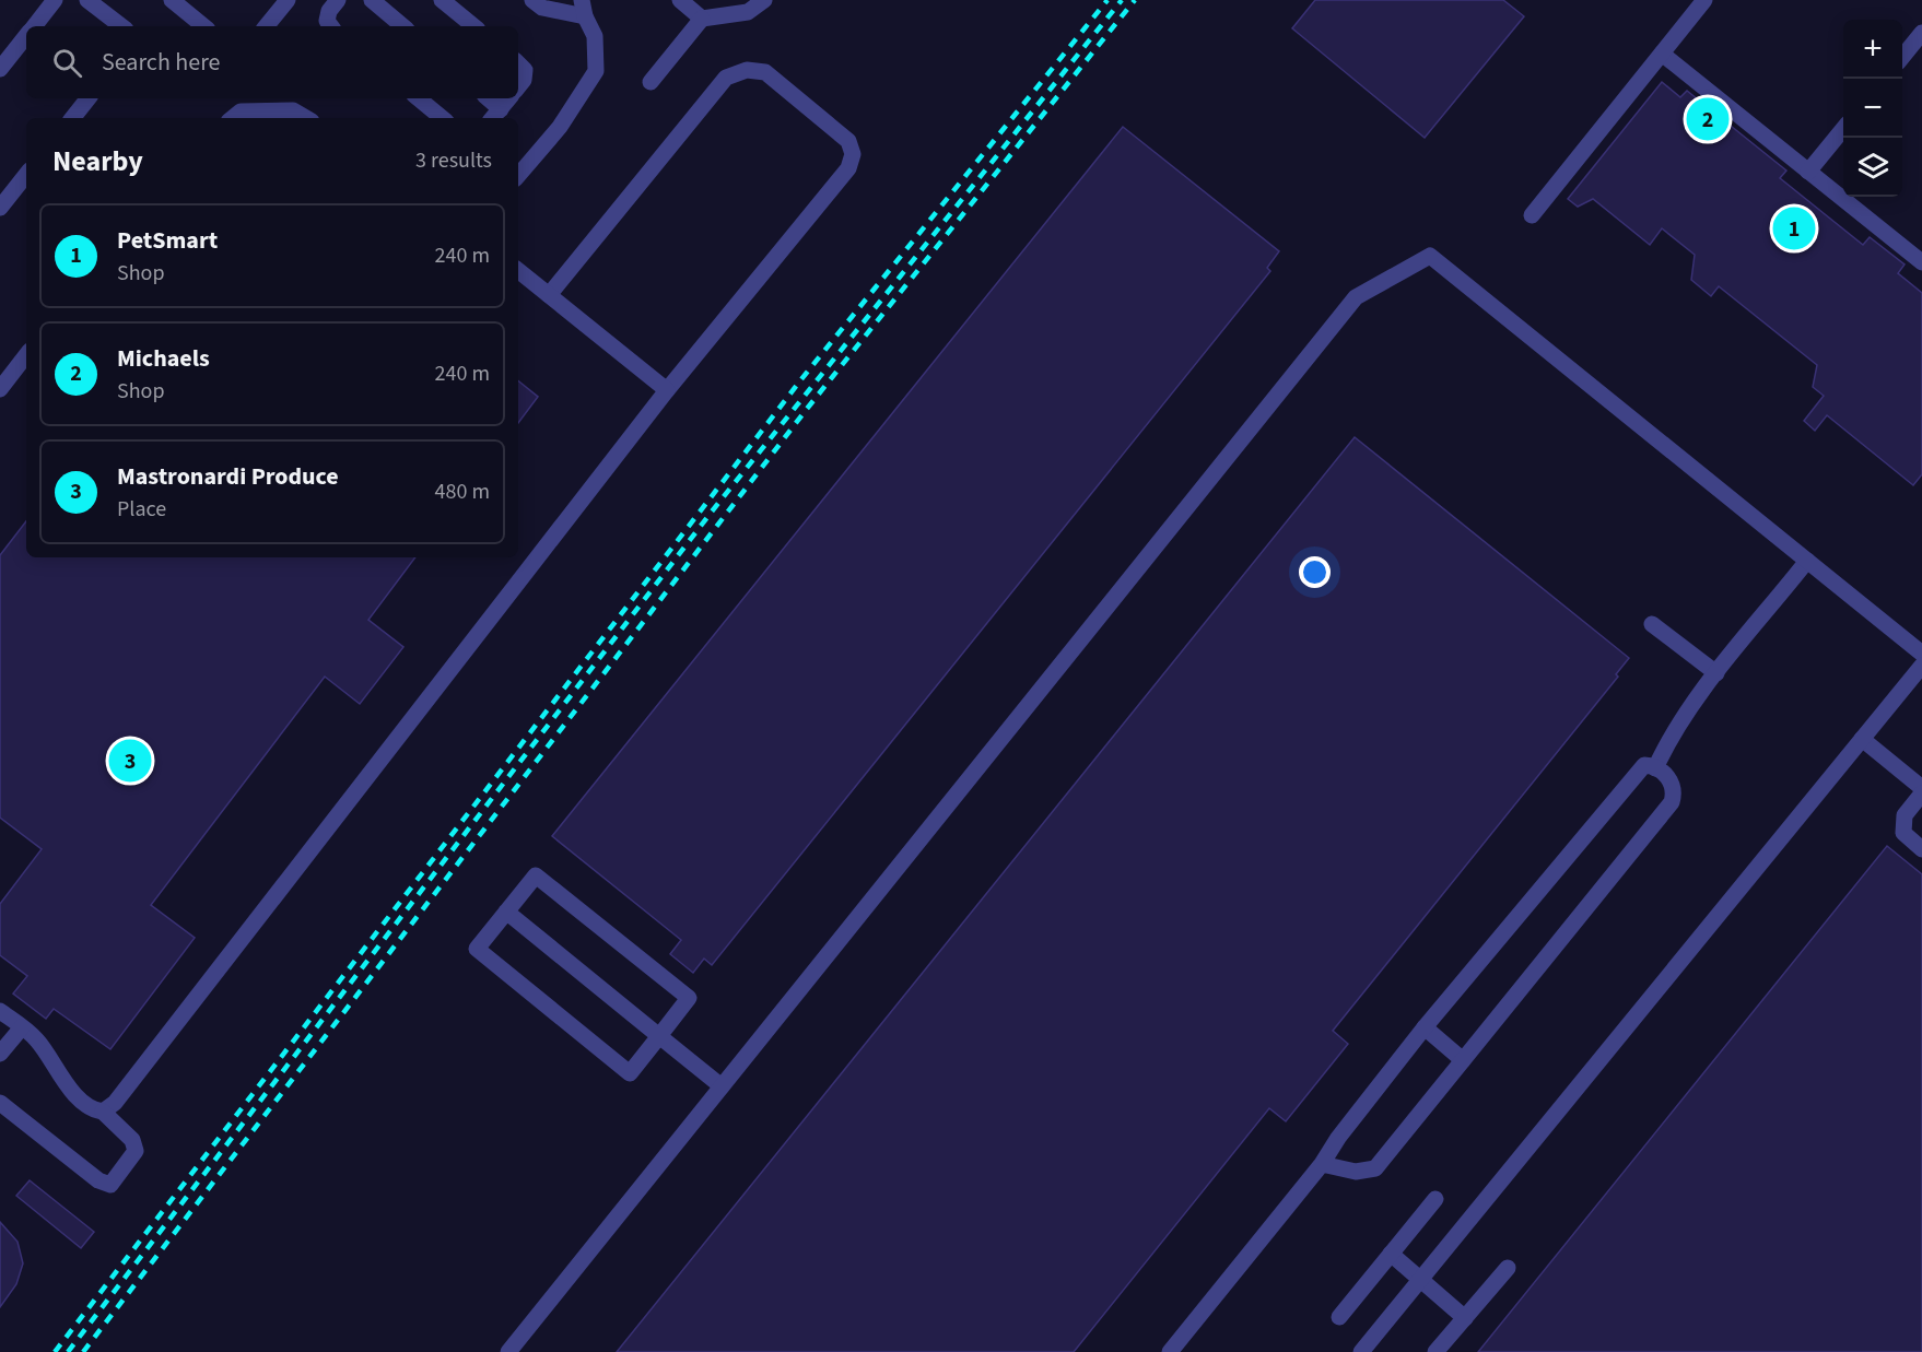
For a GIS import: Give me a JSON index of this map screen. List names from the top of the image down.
{
  "page": {
    "map_buttons": ["+", "−"],
    "search": "Search here",
    "pins": ["2", "1", "3"],
    "heading": ["Nearby", "3 results"],
    "list": [
      {
        "mark": "1",
        "name": "PetSmart",
        "note": "Shop",
        "value": "240 m"
      },
      {
        "mark": "2",
        "name": "Michaels",
        "note": "Shop",
        "value": "240 m"
      },
      {
        "mark": "3",
        "name": "Mastronardi Produce",
        "note": "Place",
        "value": "480 m"
      }
    ]
  }
}
